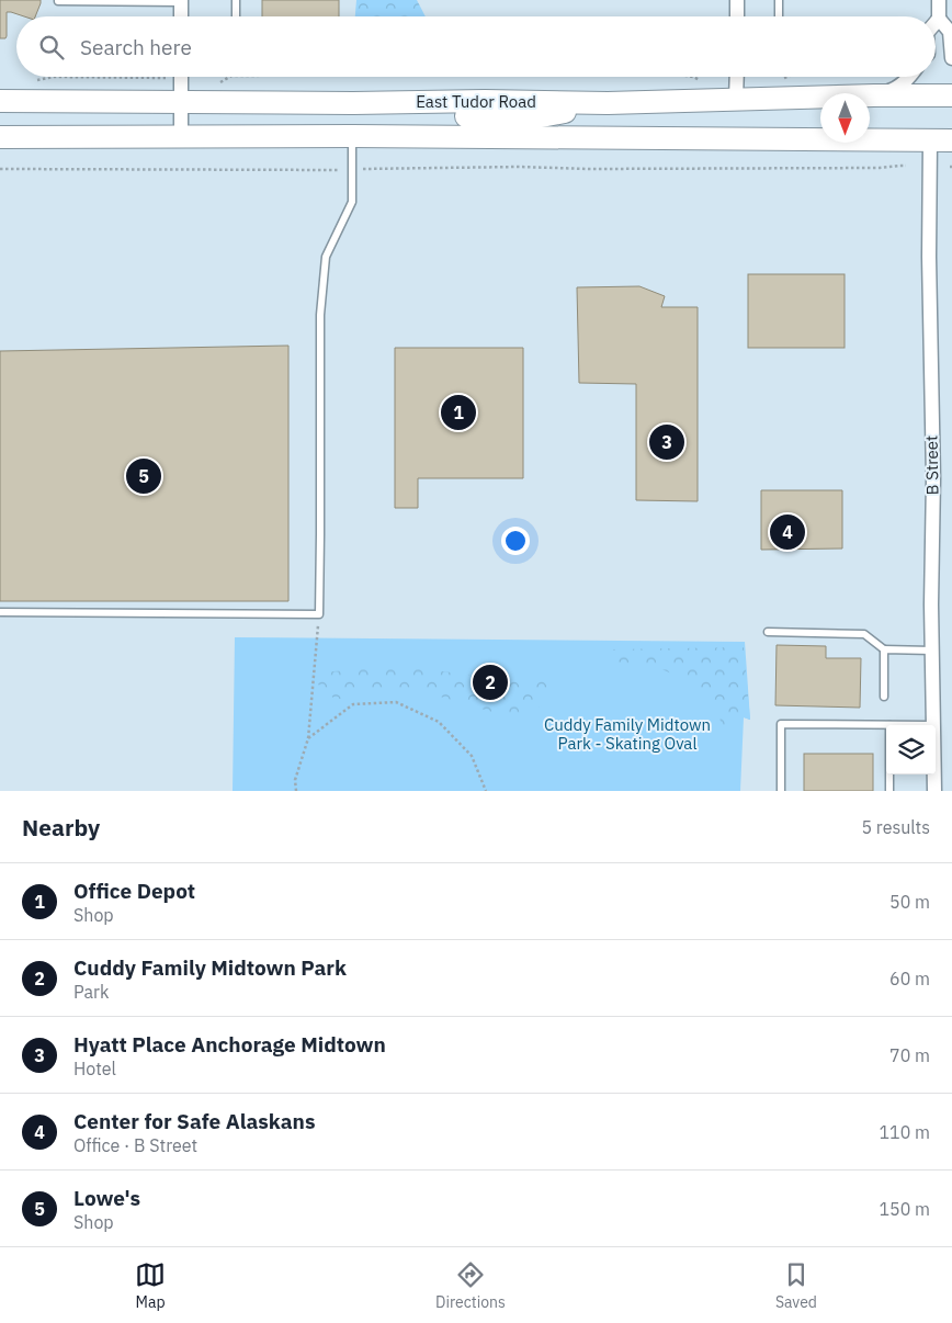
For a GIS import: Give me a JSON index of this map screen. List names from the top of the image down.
{
  "streets": {
    "main road": ["East Tudor Road"],
    "street": ["B Street"]
  },
  "parks": ["Cuddy Family Midtown Park - Skating Oval"],
  "north": "bottom",
  "page": {
    "search": "Search here",
    "pins": [
      "1",
      "3",
      "5",
      "4",
      "2"
    ],
    "heading": ["Nearby", "5 results"],
    "list": [
      {
        "mark": "1",
        "name": "Office Depot",
        "note": "Shop",
        "value": "50 m"
      },
      {
        "mark": "2",
        "name": "Cuddy Family Midtown Park",
        "note": "Park",
        "value": "60 m"
      },
      {
        "mark": "3",
        "name": "Hyatt Place Anchorage Midtown",
        "note": "Hotel",
        "value": "70 m"
      },
      {
        "mark": "4",
        "name": "Center for Safe Alaskans",
        "note": "Office · B Street",
        "value": "110 m"
      },
      {
        "mark": "5",
        "name": "Lowe's",
        "note": "Shop",
        "value": "150 m"
      }
    ],
    "nav": ["Map", "Directions", "Saved"]
  }
}
